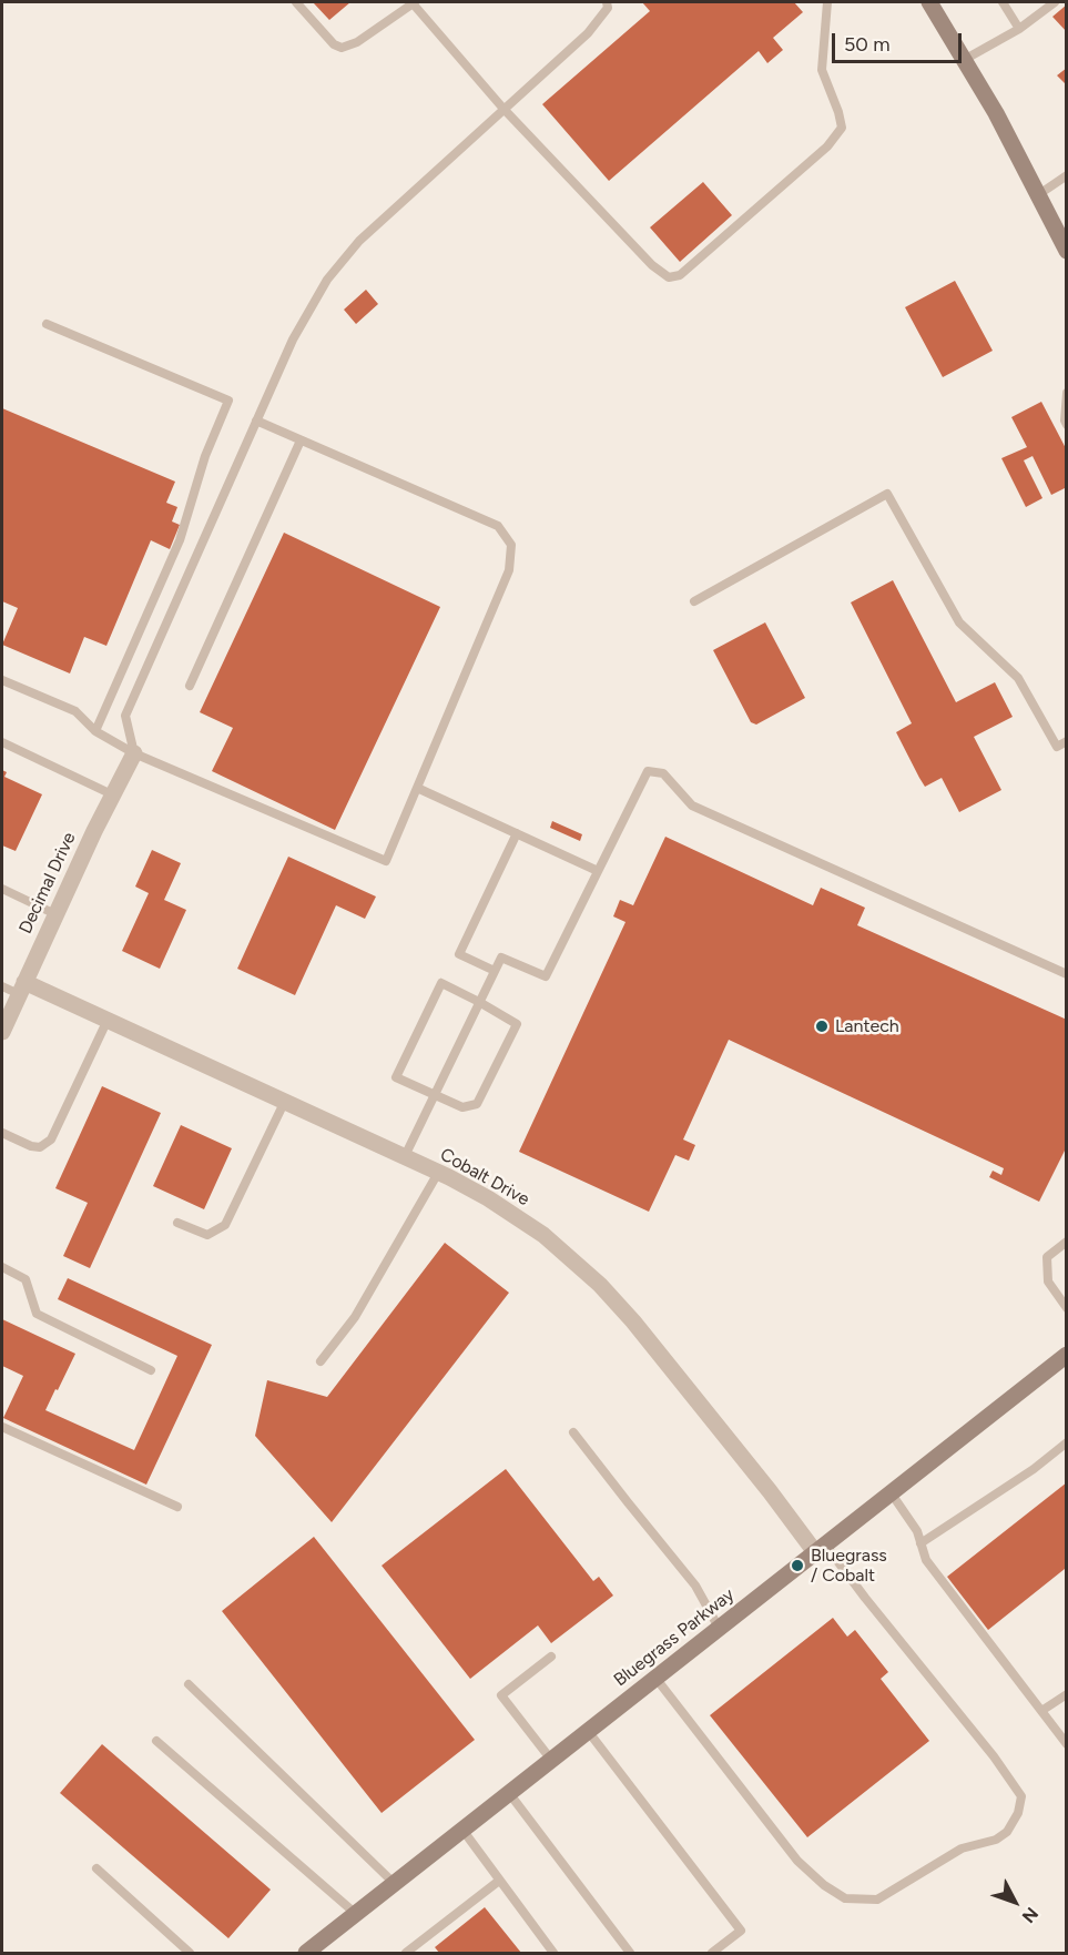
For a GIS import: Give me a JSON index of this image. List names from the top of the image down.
{
  "streets": {
    "street": ["Decimal Drive", "Cobalt Drive", "Bluegrass Parkway"]
  },
  "crossings": [
    ["Decimal Drive", "Cobalt Drive"],
    ["Cobalt Drive", "Bluegrass Parkway"]
  ],
  "places": ["Lantech", "Bluegrass / Cobalt"],
  "scale_bar": "50 m",
  "north": "bottom right"
}
